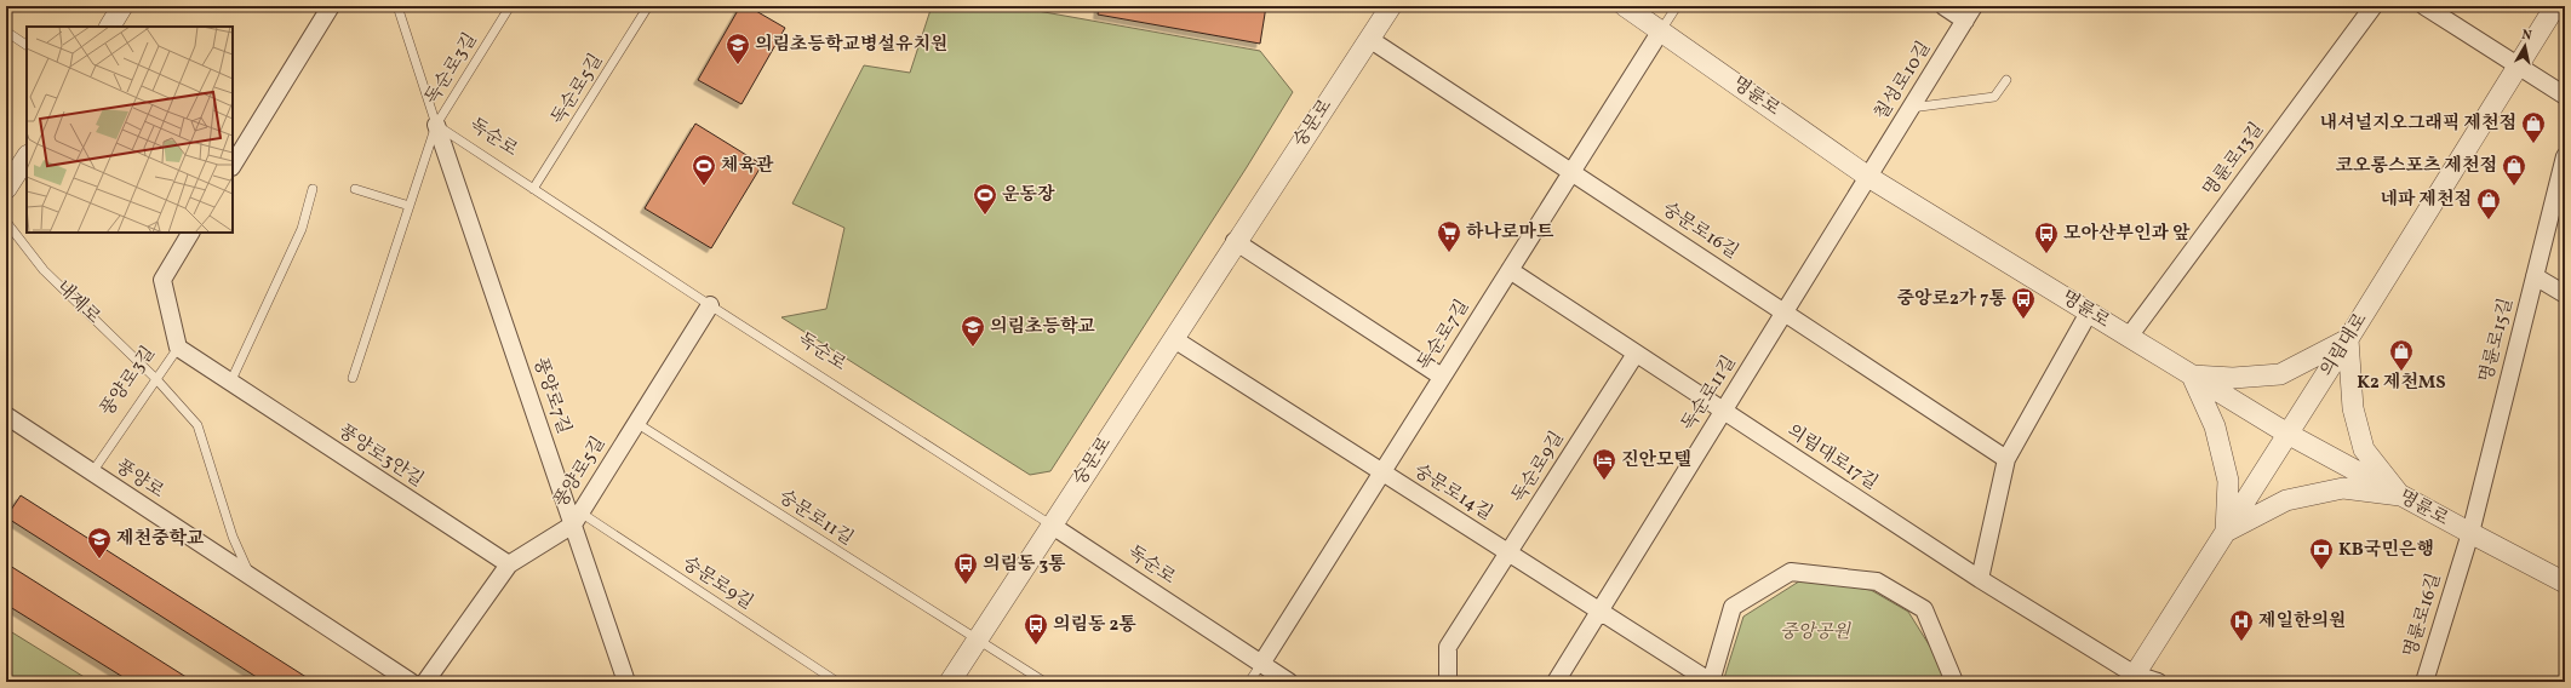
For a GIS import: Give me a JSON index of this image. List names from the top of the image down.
{
  "streets": {
    "street": [
      "칠성로10길",
      "명륜로",
      "숭문로",
      "독순로",
      "명륜로13길",
      "숭문로16길",
      "독순로7길",
      "명륜로15길",
      "의림대로",
      "풍양로3길",
      "독순로11길",
      "풍양로7길",
      "풍양로3안길",
      "의림대로17길",
      "독순로9길",
      "풍양로5길",
      "풍양로",
      "숭문로14길",
      "명륜로16길"
    ],
    "lane": [
      "독순로3길",
      "독순로5길",
      "내제로",
      "숭문로11길",
      "숭문로9길"
    ]
  },
  "crossings": [
    ["독순로3길", "독순로"],
    ["독순로3길", "풍양로7길"],
    ["칠성로10길", "명륜로"],
    ["칠성로10길", "독순로11길"],
    ["독순로5길", "독순로"],
    ["명륜로", "명륜로13길"],
    ["명륜로", "독순로7길"],
    ["명륜로", "명륜로15길"],
    ["명륜로", "의림대로"],
    ["명륜로", "독순로11길"],
    ["명륜로", "명륜로16길"],
    ["숭문로", "독순로"],
    ["숭문로", "숭문로16길"],
    ["숭문로", "숭문로14길"],
    ["숭문로", "숭문로11길"],
    ["독순로", "독순로7길"],
    ["독순로", "풍양로7길"],
    ["독순로", "풍양로5길"],
    ["숭문로16길", "독순로7길"],
    ["숭문로16길", "독순로11길"],
    ["내제로", "풍양로3길"],
    ["독순로7길", "의림대로17길"],
    ["독순로7길", "숭문로14길"],
    ["명륜로15길", "명륜로16길"],
    ["의림대로", "의림대로17길"],
    ["풍양로3길", "풍양로3안길"],
    ["풍양로3길", "풍양로"],
    ["독순로11길", "의림대로17길"],
    ["독순로11길", "숭문로14길"],
    ["풍양로7길", "풍양로5길"],
    ["풍양로7길", "숭문로9길"],
    ["풍양로3안길", "풍양로5길"],
    ["의림대로17길", "독순로9길"],
    ["독순로9길", "숭문로14길"],
    ["풍양로5길", "숭문로11길"],
    ["풍양로5길", "숭문로9길"]
  ],
  "parks": ["중앙공원"],
  "places": {
    "school or university": ["의림초등학교병설유치원", "의림초등학교", "제천중학교"],
    "shop": [
      "내셔널지오그래픽 제천점",
      "코오롱스포츠 제천점",
      "네파 제천점",
      "K2 제천MS"
    ],
    "sports": ["체육관", "운동장"],
    "supermarket": ["하나로마트"],
    "bus stop": [
      "모아산부인과 앞",
      "중앙로2가 7통",
      "의림동 3통",
      "의림동 2통"
    ],
    "hotel": ["진안모텔"],
    "bank": ["KB국민은행"],
    "hospital": ["제일한의원"]
  },
  "north": "top"
}
